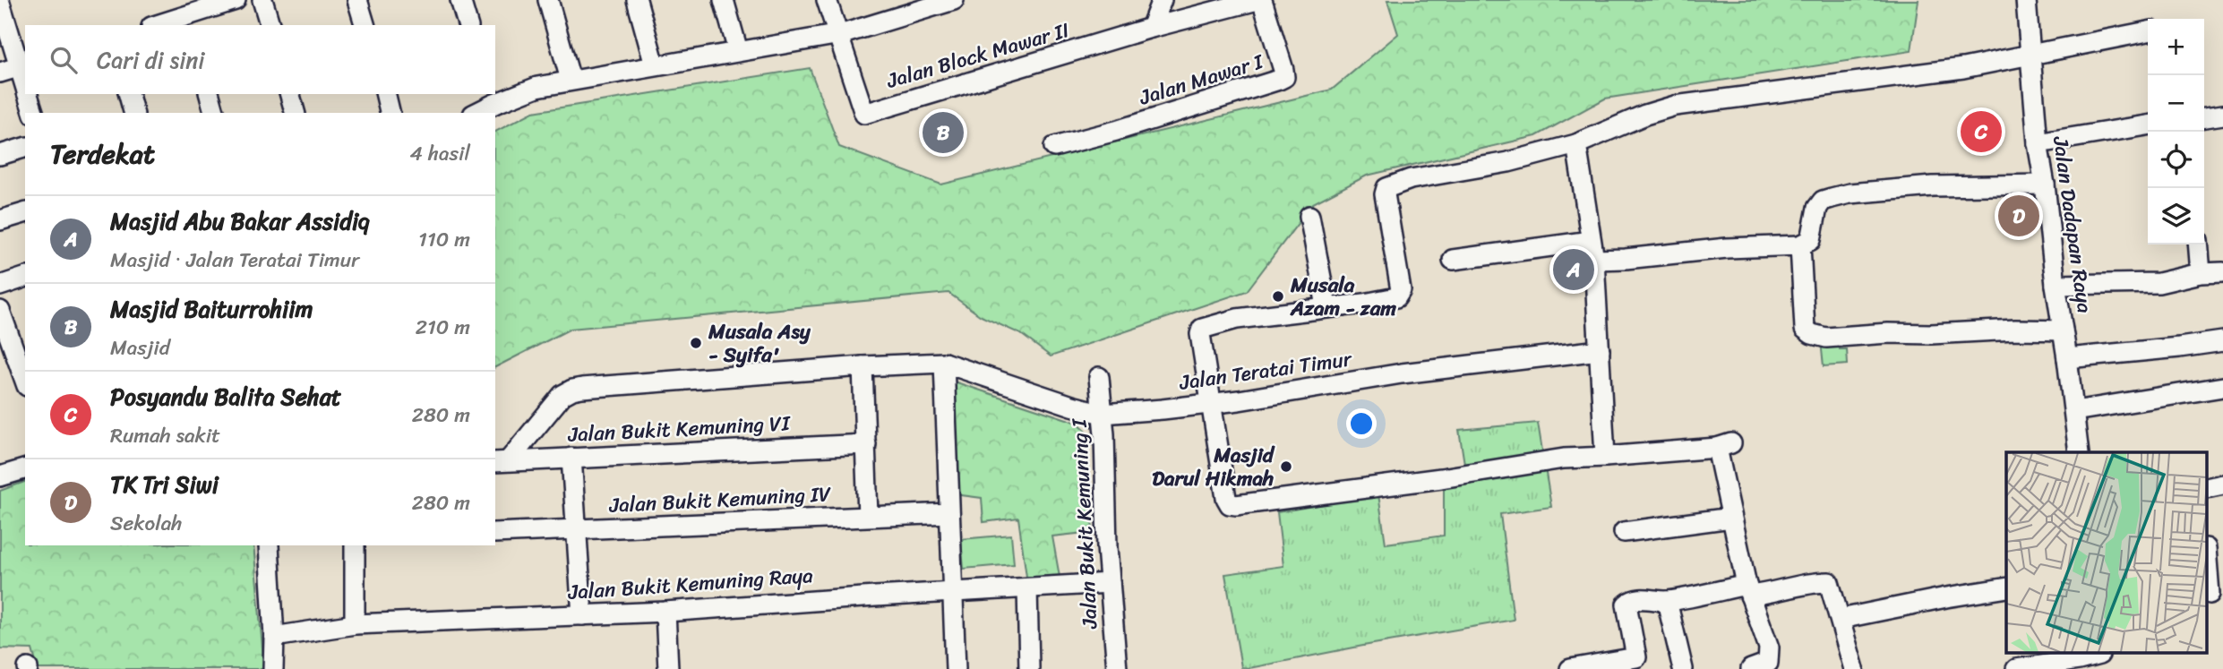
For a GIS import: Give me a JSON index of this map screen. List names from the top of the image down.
{
  "streets": {
    "street": [
      "Jalan Block Mawar II",
      "Jalan Mawar I",
      "Jalan Dadapan Raya",
      "Jalan Teratai Timur",
      "Jalan Bukit Kemuning VI",
      "Jalan Bukit Kemuning IV",
      "Jalan Bukit Kemuning I",
      "Jalan Bukit Kemuning Raya"
    ]
  },
  "crossings": [
    ["Jalan Block Mawar II", "Jalan Mawar I"],
    ["Jalan Teratai Timur", "Jalan Bukit Kemuning I"],
    ["Jalan Bukit Kemuning I", "Jalan Bukit Kemuning Raya"]
  ],
  "places": ["Musala Azam - zam", "Musala Asy - Syifa'", "Masjid Darul Hikmah"],
  "page": {
    "map_buttons": ["+", "−"],
    "search": "Cari di sini",
    "pins": [
      "C",
      "B",
      "D",
      "A"
    ],
    "heading": ["Terdekat", "4 hasil"],
    "list": [
      {
        "mark": "A",
        "name": "Masjid Abu Bakar Assidiq",
        "note": "Masjid · Jalan Teratai Timur",
        "value": "110 m"
      },
      {
        "mark": "B",
        "name": "Masjid Baiturrohiim",
        "note": "Masjid",
        "value": "210 m"
      },
      {
        "mark": "C",
        "name": "Posyandu Balita Sehat",
        "note": "Rumah sakit",
        "value": "280 m"
      },
      {
        "mark": "D",
        "name": "TK Tri Siwi",
        "note": "Sekolah",
        "value": "280 m"
      }
    ]
  }
}
